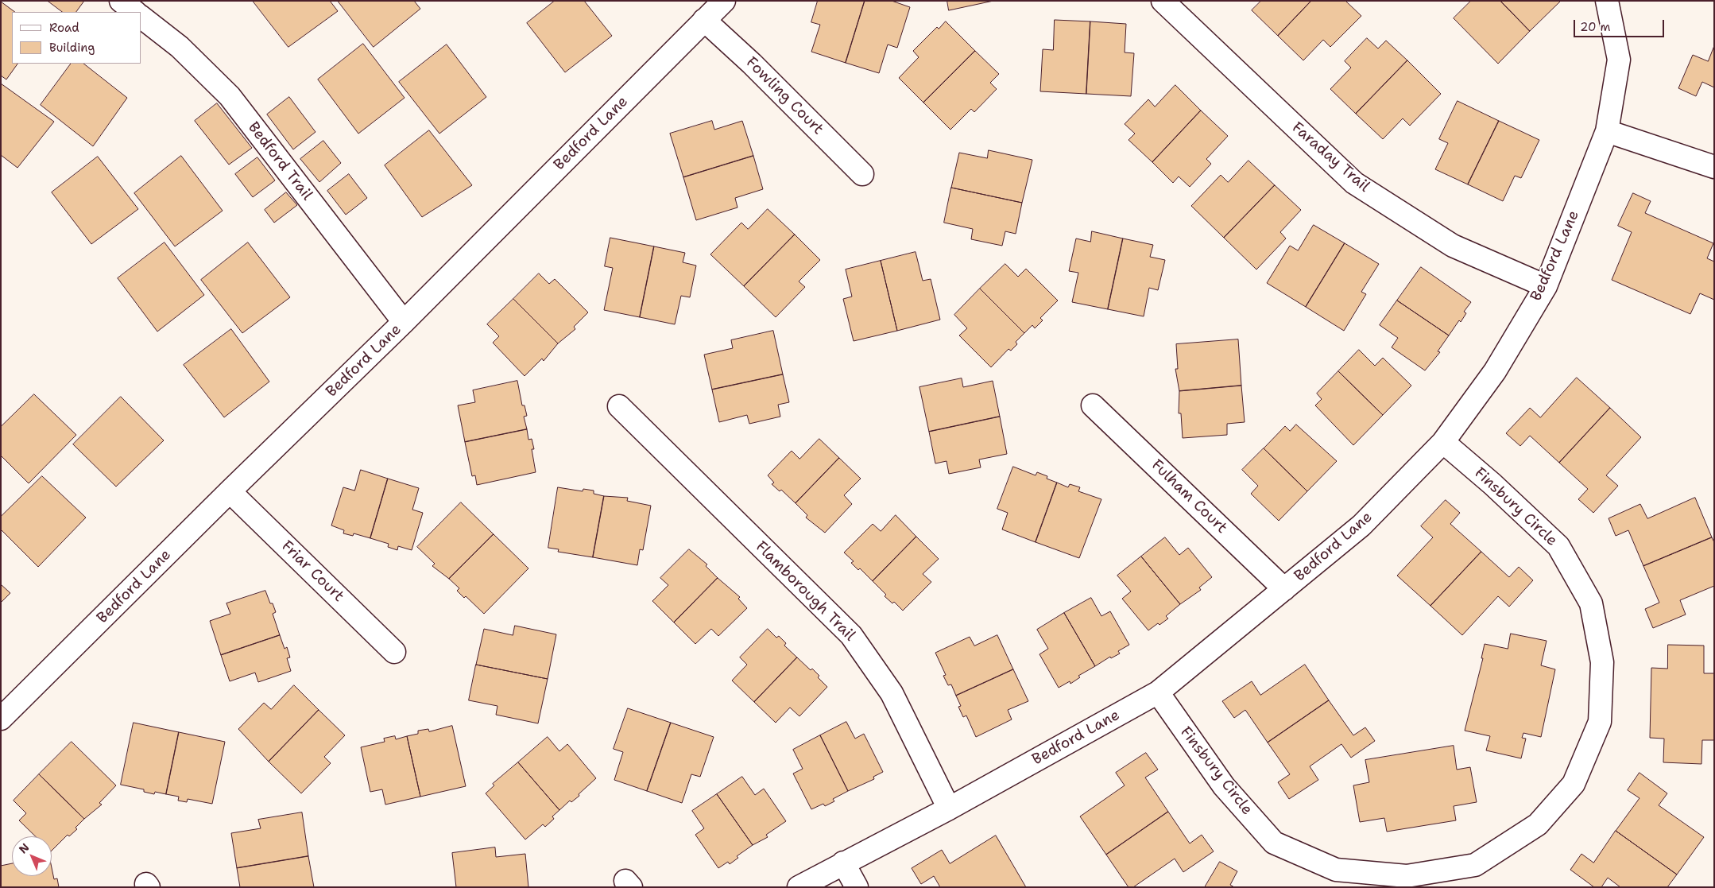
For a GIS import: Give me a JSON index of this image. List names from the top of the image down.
{
  "streets": {
    "street": [
      "Fowling Court",
      "Bedford Lane",
      "Faraday Trail",
      "Bedford Trail",
      "Fulham Court",
      "Finsbury Circle",
      "Friar Court",
      "Flamborough Trail"
    ]
  },
  "crossings": [
    ["Fowling Court", "Bedford Lane"],
    ["Bedford Lane", "Faraday Trail"],
    ["Bedford Lane", "Bedford Trail"],
    ["Bedford Lane", "Fulham Court"],
    ["Bedford Lane", "Finsbury Circle"],
    ["Bedford Lane", "Friar Court"],
    ["Bedford Lane", "Flamborough Trail"]
  ],
  "legend": ["Road", "Building"],
  "scale_bar": "20 m",
  "north": "top left"
}
